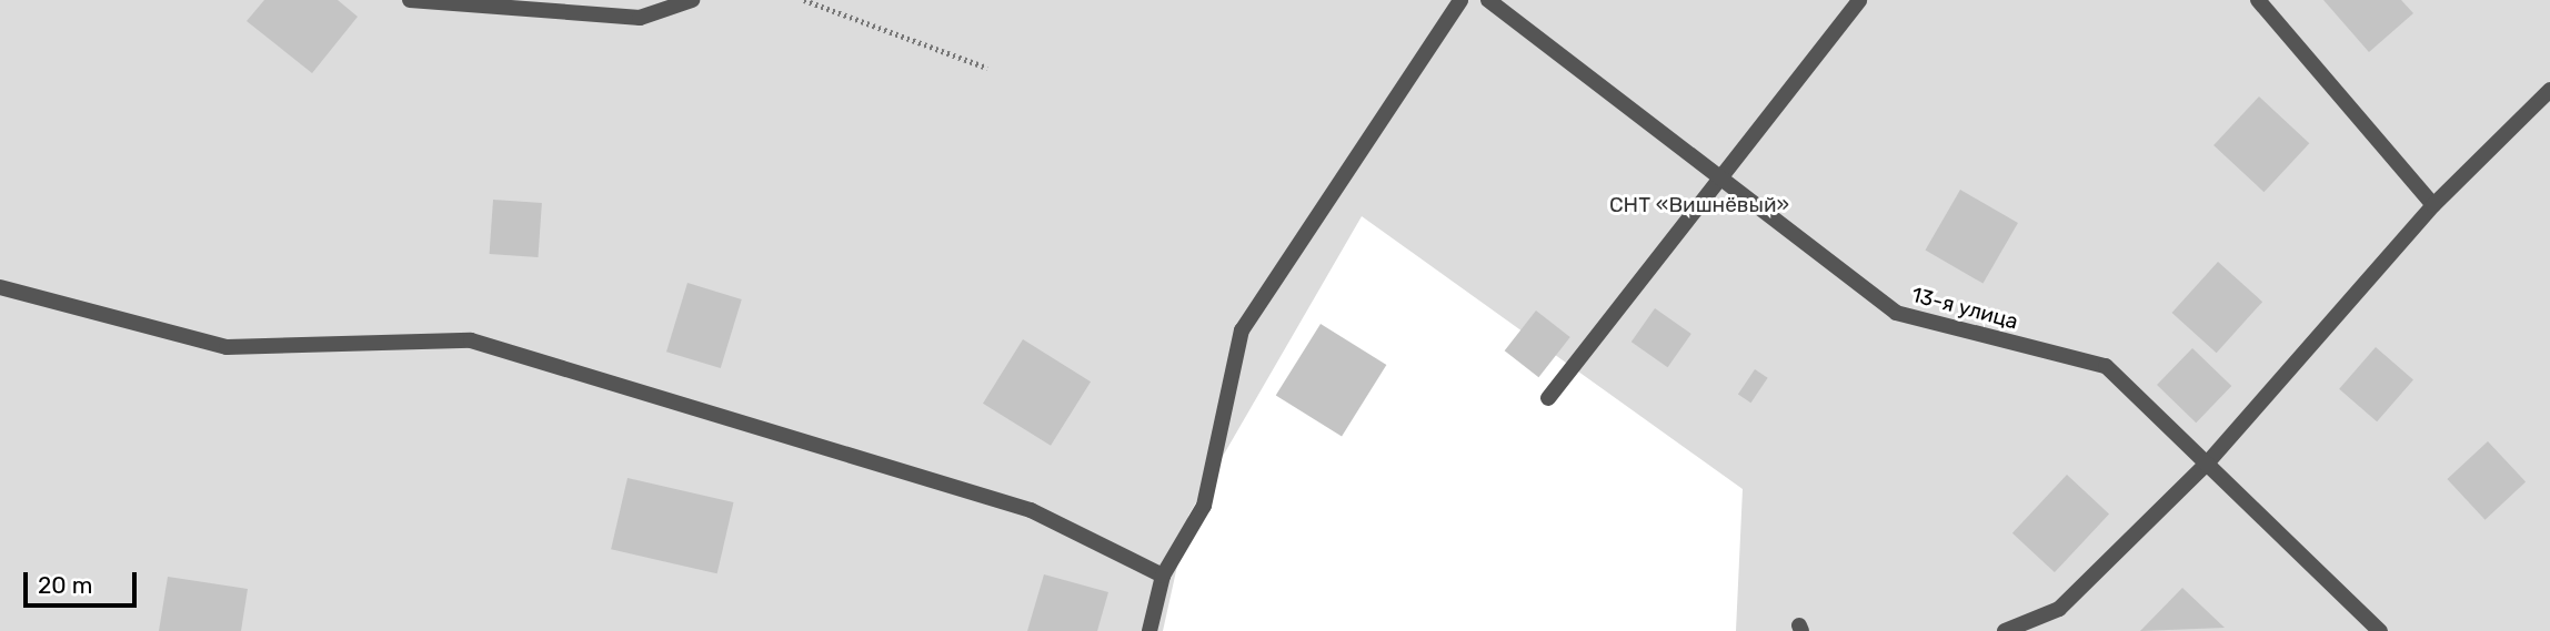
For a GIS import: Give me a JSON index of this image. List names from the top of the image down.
{
  "streets": {
    "street": ["13-я улица"]
  },
  "parks": ["СНТ «Вишнёвый»"],
  "scale_bar": "20 m"
}
